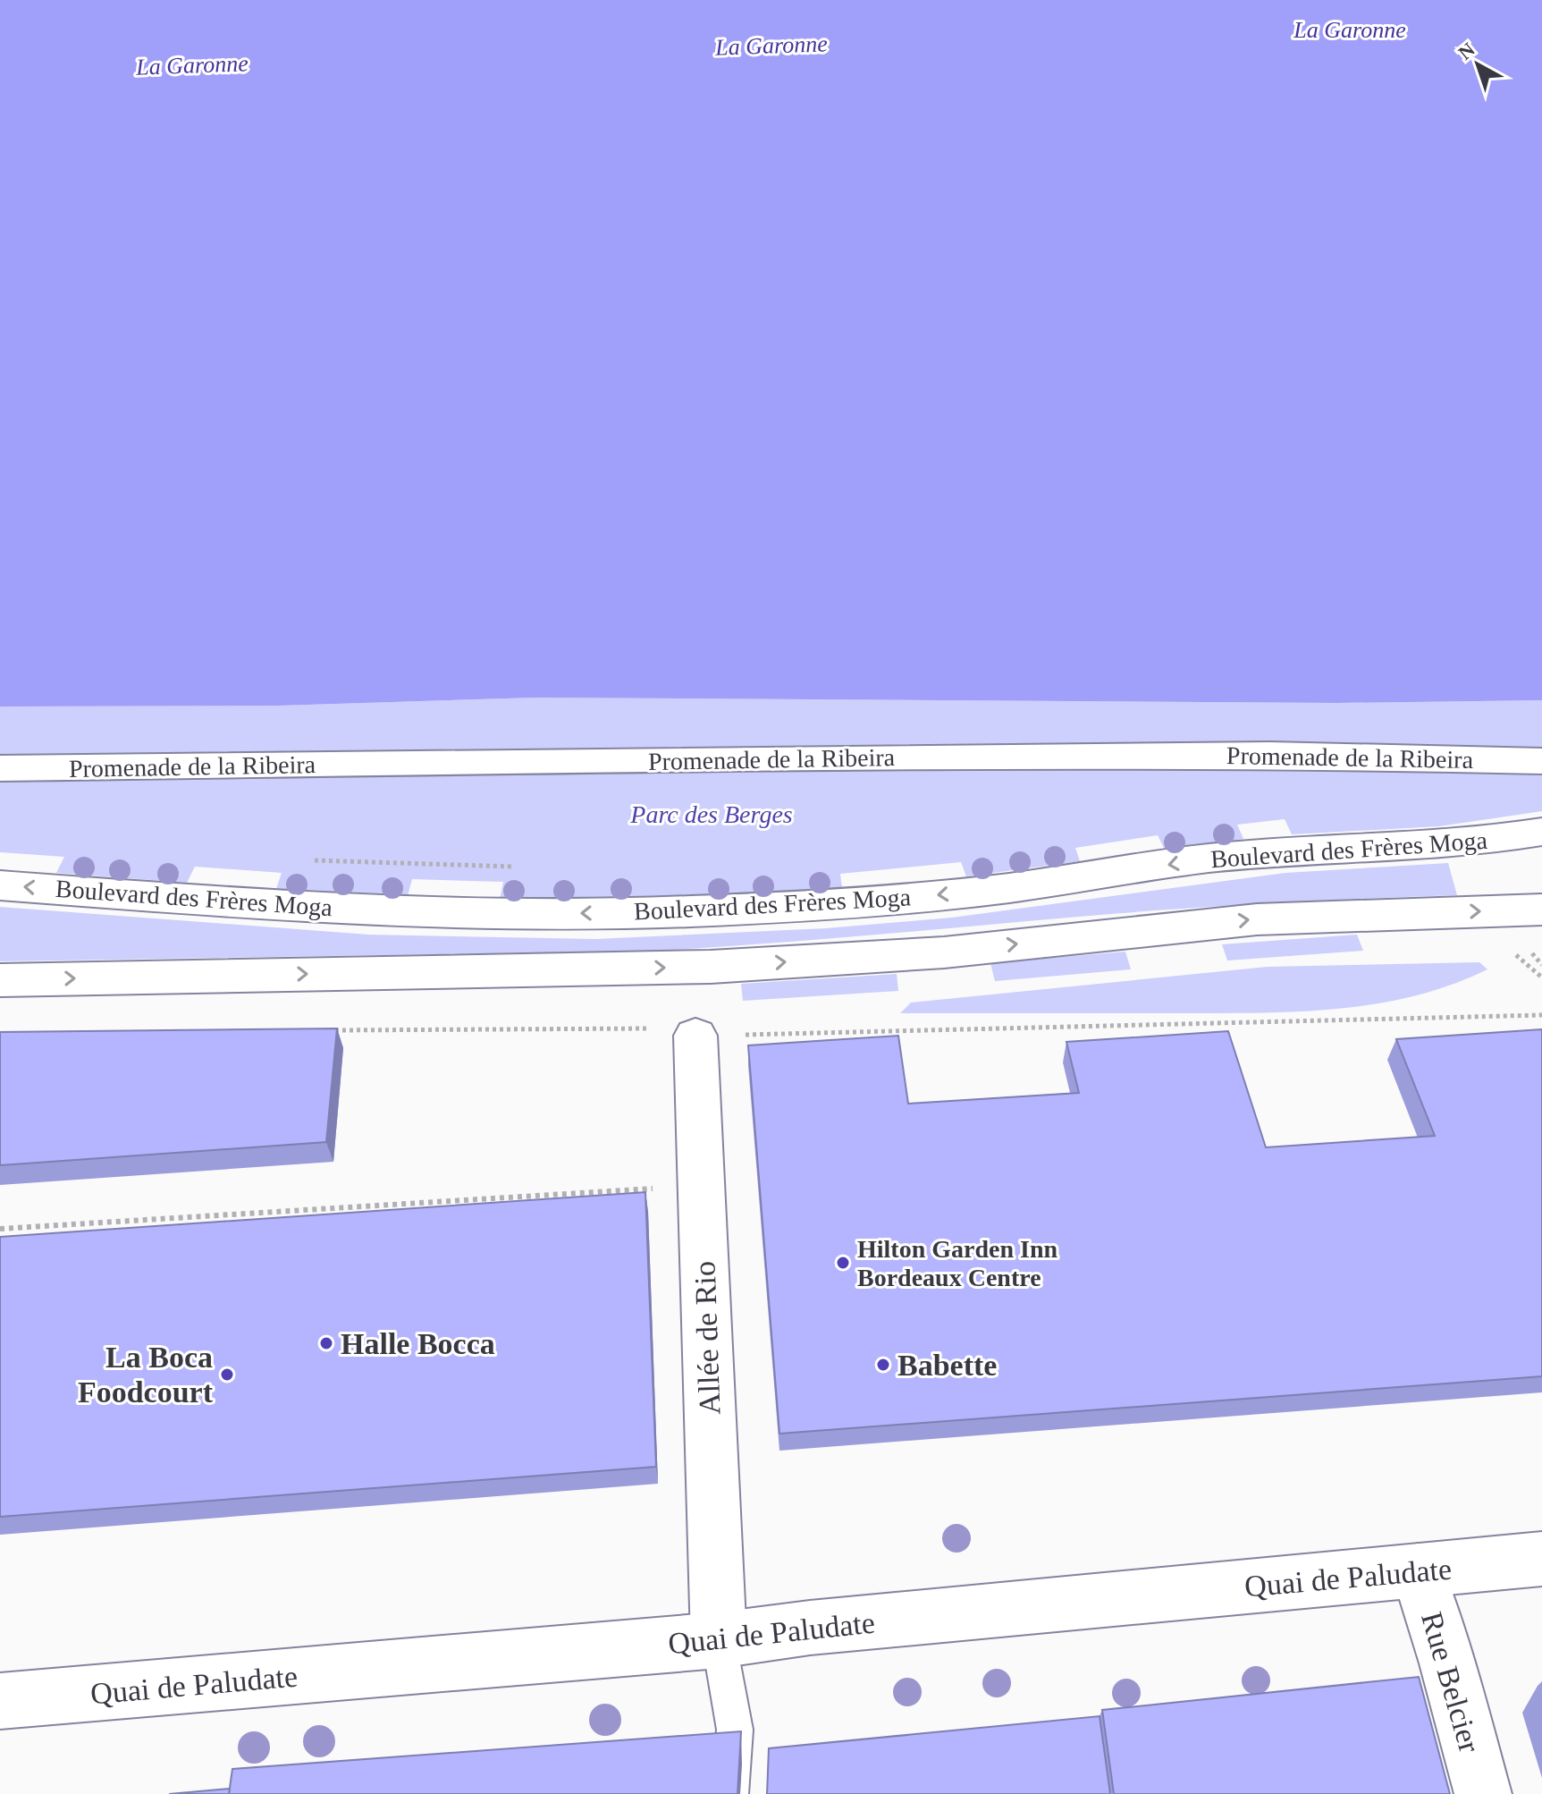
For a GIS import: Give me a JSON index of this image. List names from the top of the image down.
{
  "streets": {
    "street": [
      "Promenade de la Ribeira",
      "Boulevard des Frères Moga",
      "Allée de Rio",
      "Quai de Paludate",
      "Rue Belcier"
    ]
  },
  "crossings": [
    ["Allée de Rio", "Quai de Paludate"],
    ["Quai de Paludate", "Rue Belcier"]
  ],
  "water": ["La Garonne"],
  "parks": ["Parc des Berges"],
  "places": [
    "Hilton Garden Inn Bordeaux Centre",
    "Halle Bocca",
    "Babette",
    "La Boca Foodcourt"
  ],
  "north": "top left"
}
